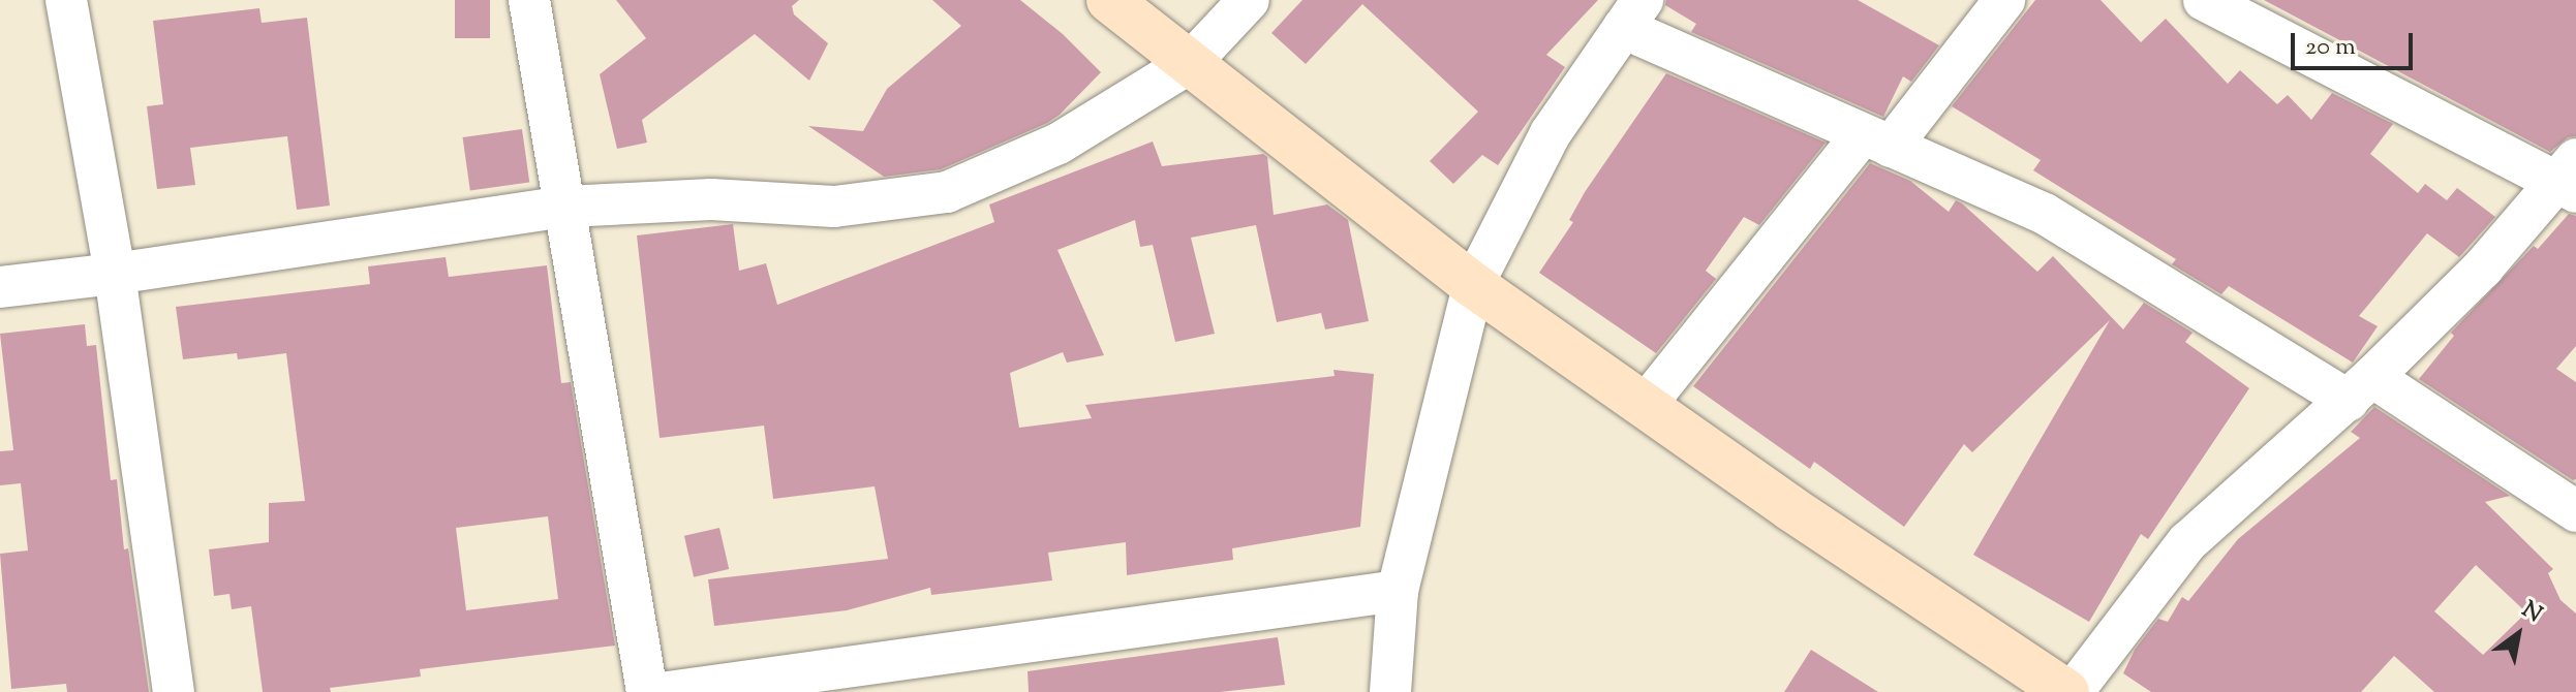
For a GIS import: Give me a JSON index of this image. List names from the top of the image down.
{
  "scale_bar": "20 m",
  "north": "top right"
}
